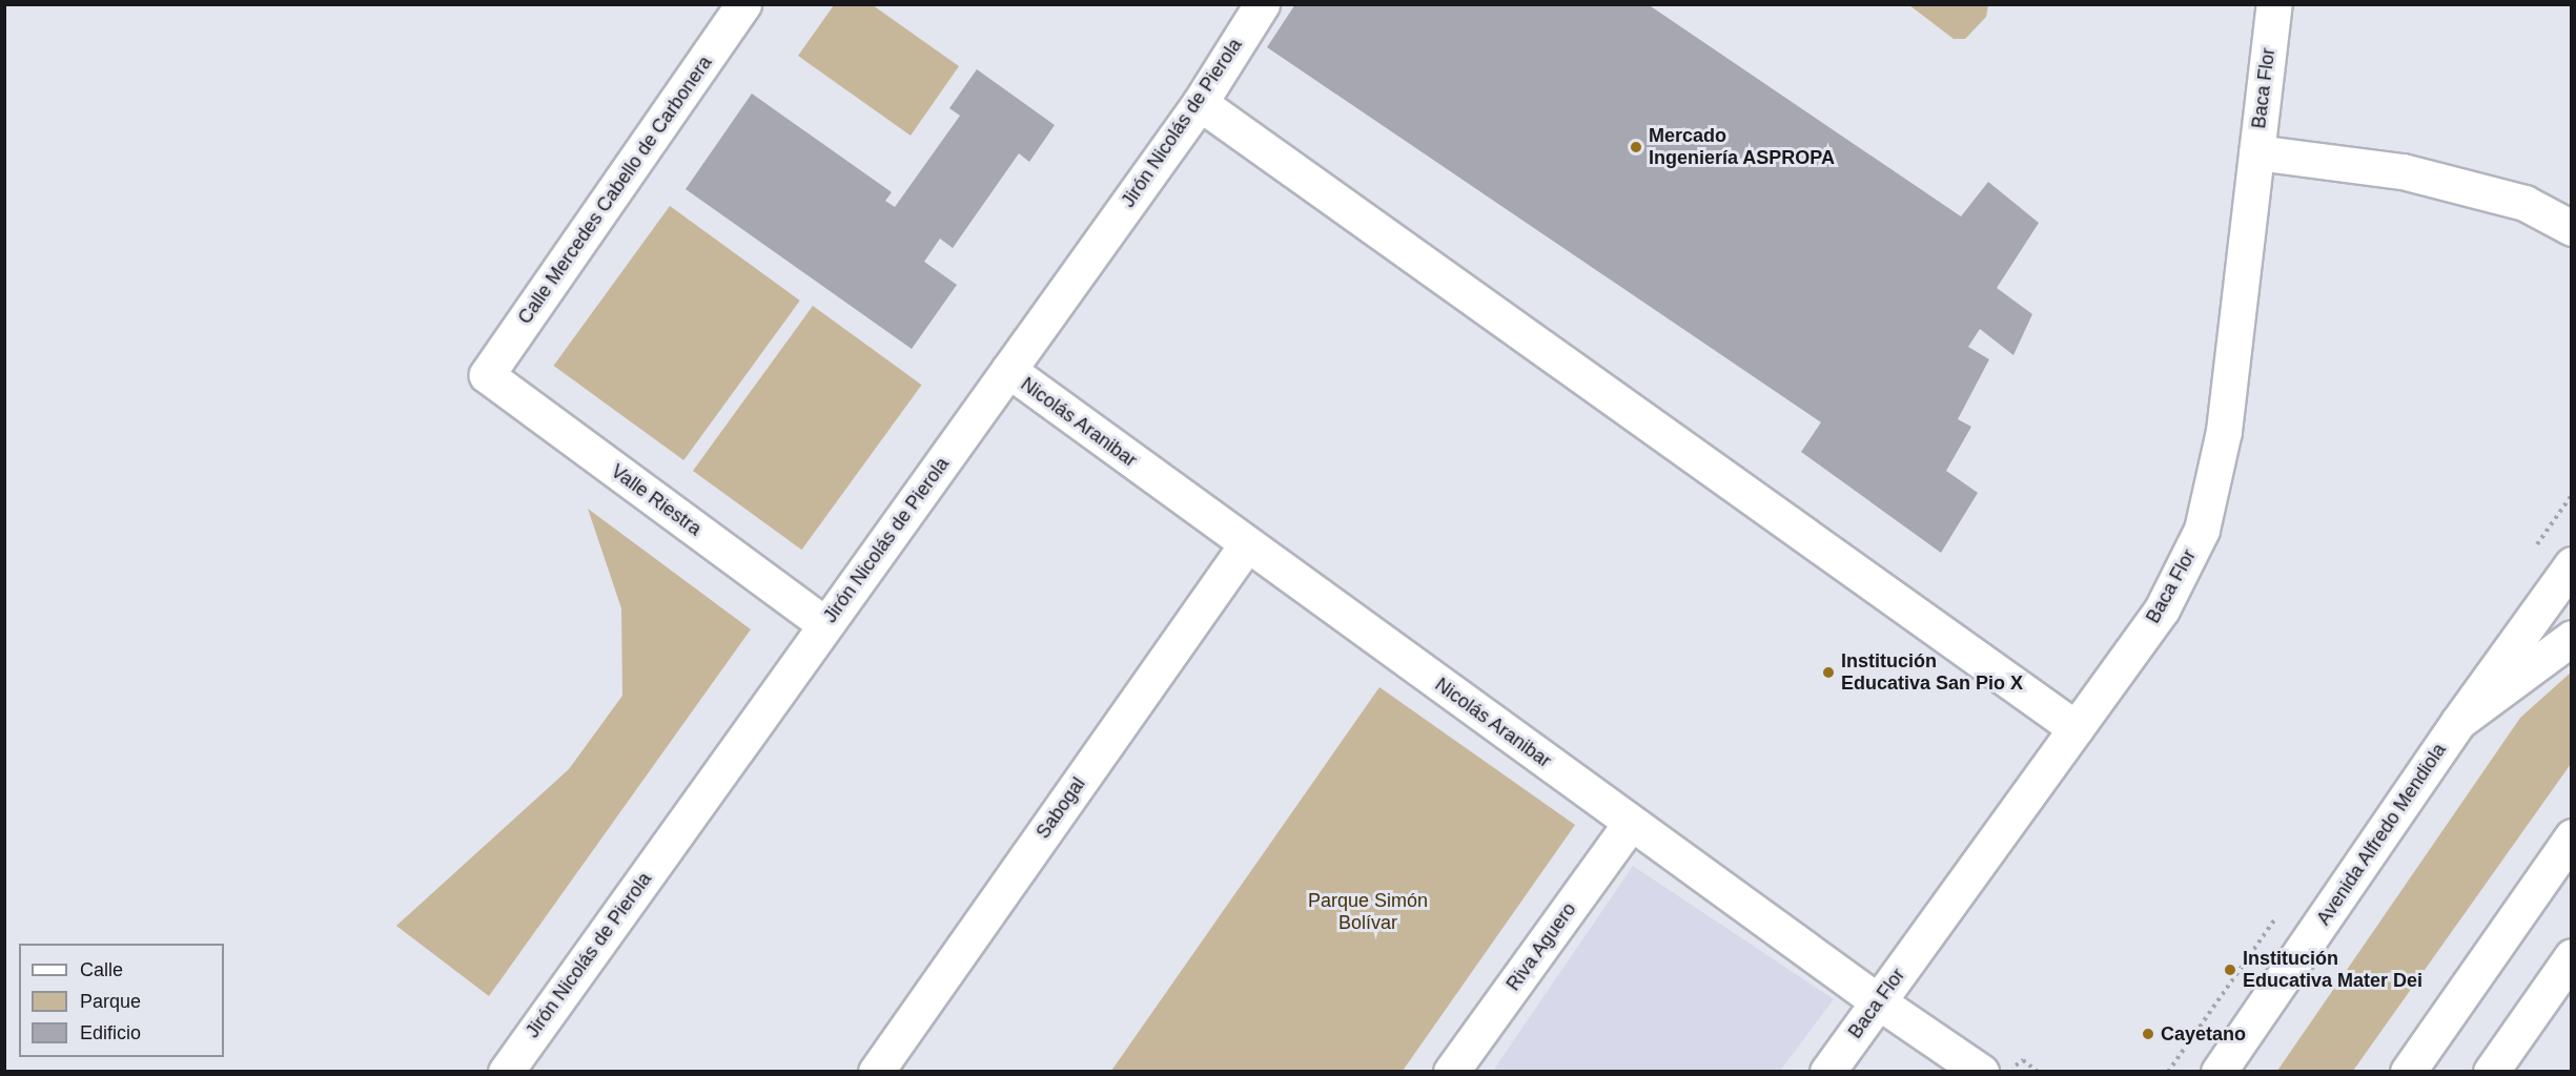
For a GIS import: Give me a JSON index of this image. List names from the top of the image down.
{
  "streets": {
    "main road": [
      "Baca Flor",
      "Jirón Nicolás de Pierola",
      "Calle Mercedes Cabello de Carbonera",
      "Nicolás Aranibar",
      "Valle Riestra",
      "Sabogal",
      "Avenida Alfredo Mendiola",
      "Riva Aguero"
    ]
  },
  "crossings": [
    ["Baca Flor", "Nicolás Aranibar"],
    ["Jirón Nicolás de Pierola", "Nicolás Aranibar"],
    ["Jirón Nicolás de Pierola", "Valle Riestra"],
    ["Calle Mercedes Cabello de Carbonera", "Valle Riestra"],
    ["Nicolás Aranibar", "Sabogal"],
    ["Nicolás Aranibar", "Riva Aguero"]
  ],
  "parks": ["Parque Simón Bolívar"],
  "places": [
    "Mercado Ingeniería ASPROPA",
    "Institución Educativa San Pio X",
    "Institución Educativa Mater Dei",
    "Cayetano"
  ],
  "legend": ["Calle", "Parque", "Edificio"]
}
